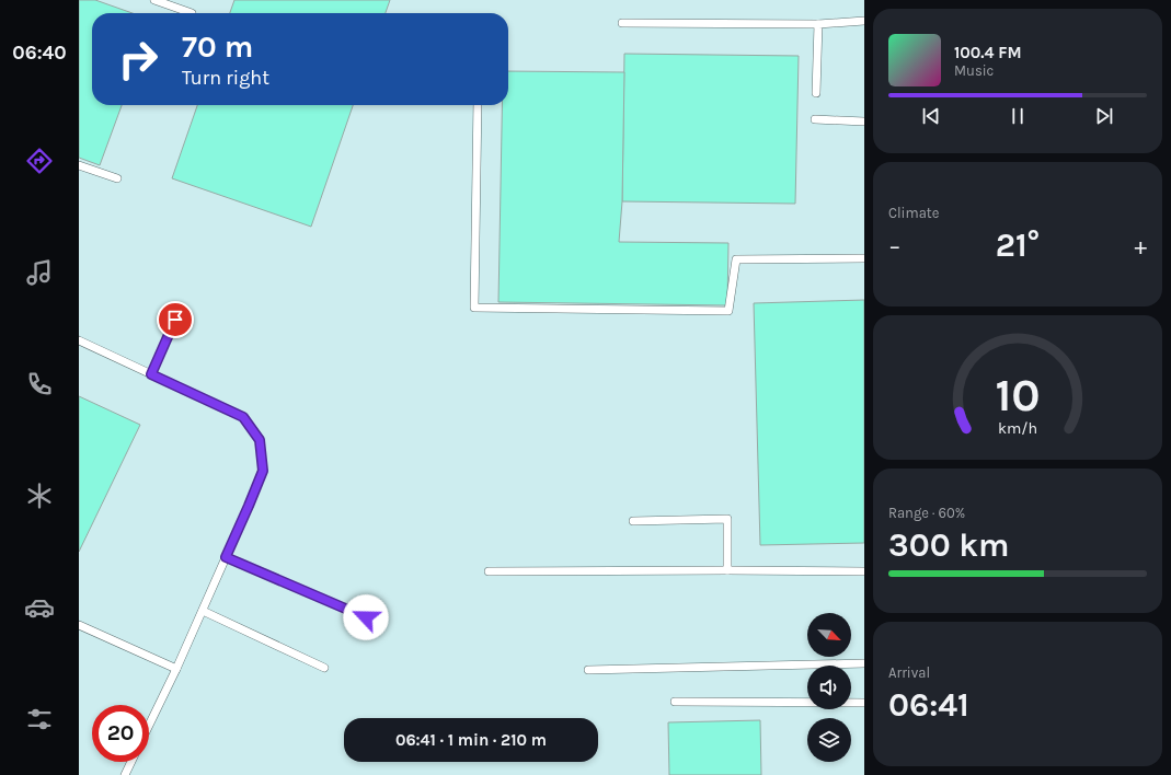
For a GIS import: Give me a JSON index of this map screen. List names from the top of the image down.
{
  "north": "bottom right",
  "page": {
    "tabs": "06:40",
    "turn": ["70 m", "Turn right"],
    "song": ["100.4 FM", "Music"],
    "tile": [
      "Climate",
      ["Range · 60%", "300 km"],
      ["Arrival", "06:41"]
    ],
    "heat": ["−", "21°", "+"],
    "limit": "20",
    "trip": "06:41 · 1 min · 210 m",
    "gauge": ["10", "km/h"]
  }
}
